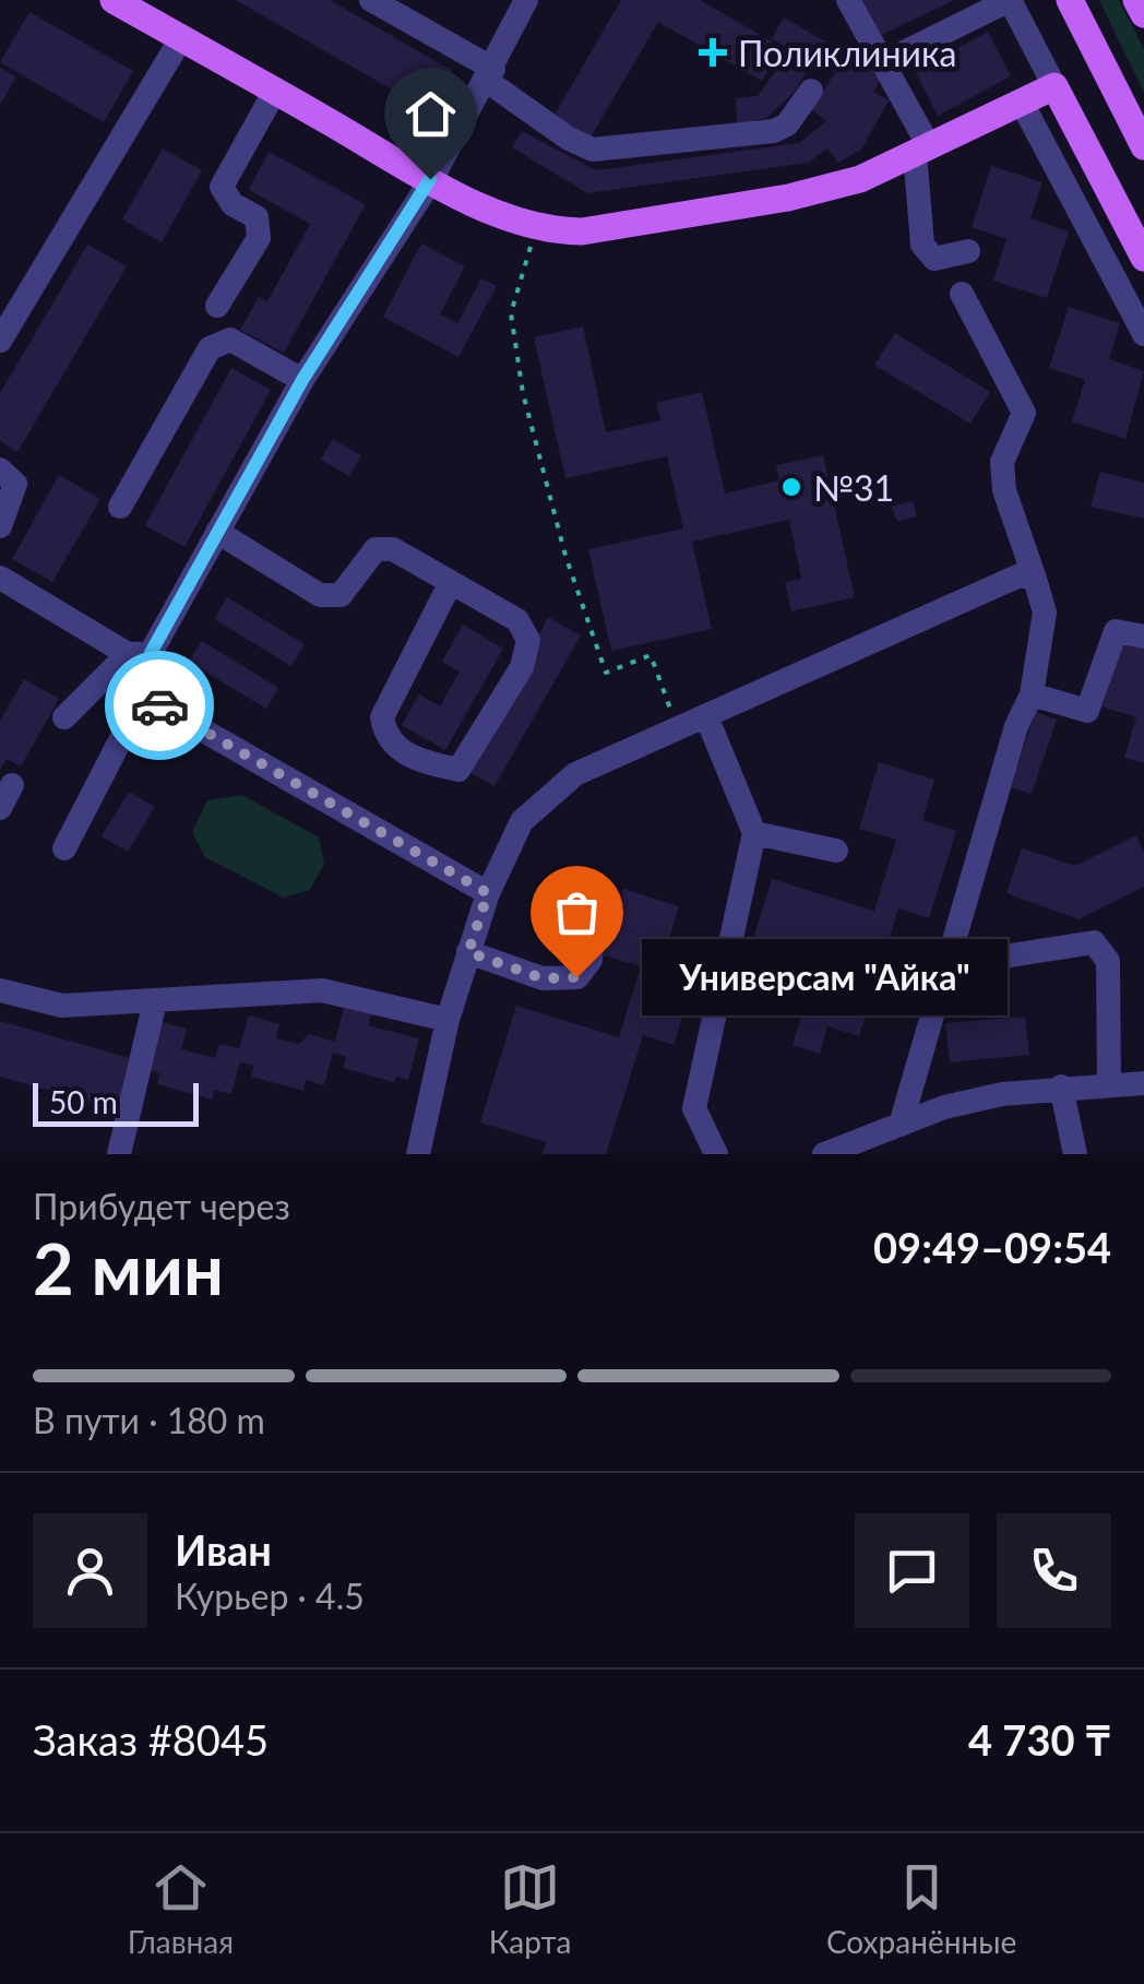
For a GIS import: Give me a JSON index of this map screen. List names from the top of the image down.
{
  "places": {
    "health": ["Поликлиника"],
    "other": ["№31", "Универсам \"Айка\""]
  },
  "scale_bar": "50 m",
  "page": {
    "bubble": "Универсам \"Айка\"",
    "scale": "50 m",
    "heading": ["2 мин", "Прибудет через", "09:49–09:54"],
    "panel": [
      "Иван",
      "Курьер · 4.5",
      "Заказ #8045",
      "4 730 ₸"
    ],
    "bar": "В пути · 180 m",
    "tabs": ["Главная", "Карта", "Сохранённые"]
  }
}
